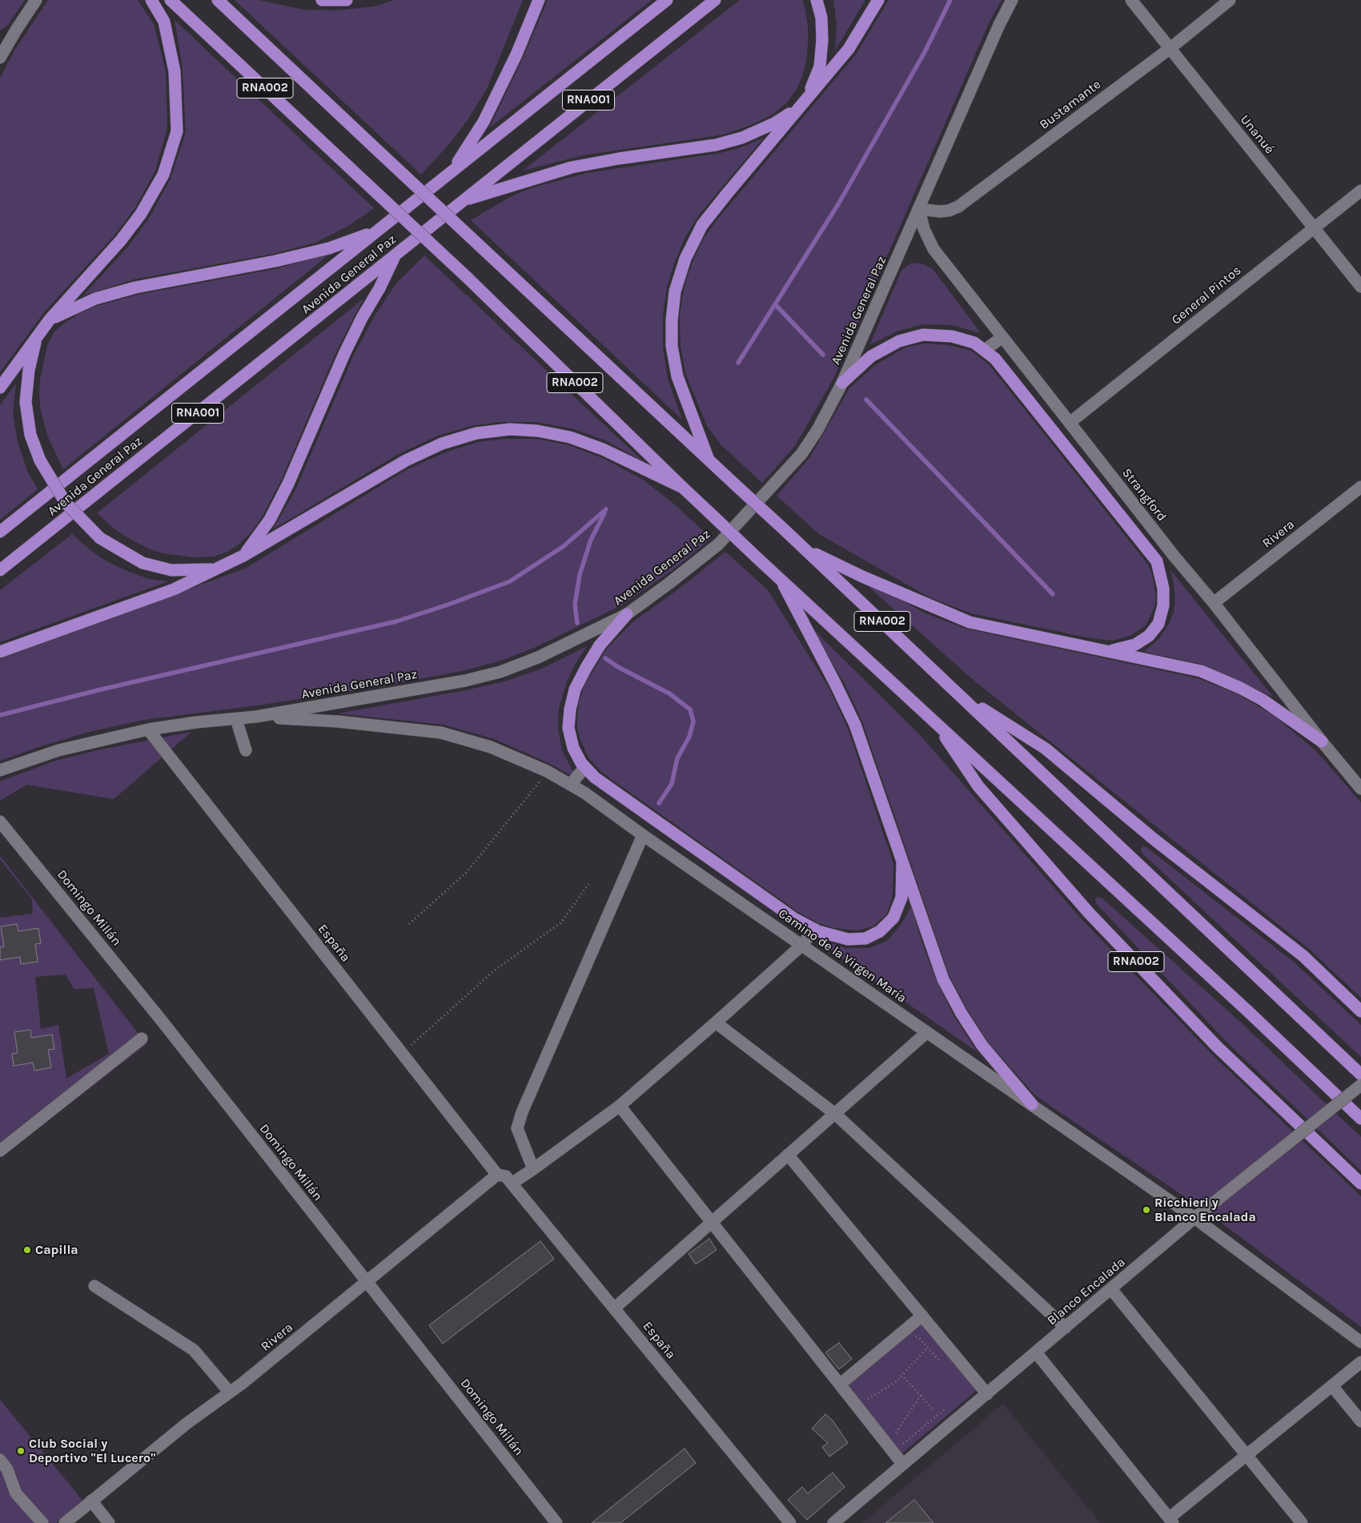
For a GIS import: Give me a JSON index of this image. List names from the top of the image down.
{
  "streets": {
    "highway": ["RNA002", "RNA001", "Avenida General Paz"],
    "street": [
      "Bustamante",
      "Unanué",
      "General Pintos",
      "Strangford",
      "Rivera",
      "Domingo Millán",
      "España",
      "Camino de la Virgen María",
      "Blanco Encalada"
    ]
  },
  "crossings": [
    ["Bustamante", "Unanué"],
    ["Bustamante", "Avenida General Paz"],
    ["Bustamante", "Strangford"],
    ["Unanué", "General Pintos"],
    ["Avenida General Paz", "Strangford"],
    ["Avenida General Paz", "España"],
    ["Avenida General Paz", "Camino de la Virgen María"],
    ["General Pintos", "Strangford"],
    ["Strangford", "Rivera"],
    ["Rivera", "Domingo Millán"],
    ["Rivera", "España"],
    ["Rivera", "Camino de la Virgen María"],
    ["Camino de la Virgen María", "Blanco Encalada"]
  ],
  "places": ["Ricchieri y Blanco Encalada", "Capilla", "Club Social y Deportivo \"El Lucero\""]
}
